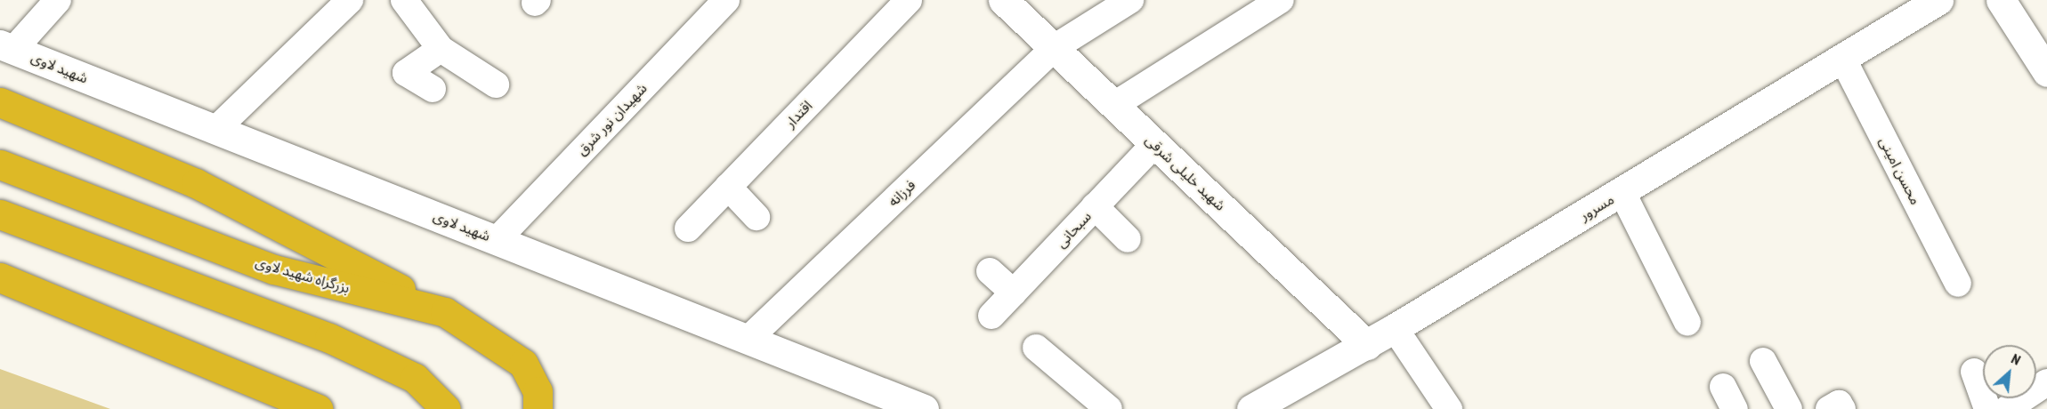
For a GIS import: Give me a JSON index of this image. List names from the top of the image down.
{
  "streets": {
    "highway": ["بزرگراه شهید لاوی"],
    "street": [
      "شهید لاوی",
      "اقتدار",
      "شهیدان نور شرق",
      "محسن امینی",
      "شهید خلیلی شرقی",
      "فرزانه",
      "مسرور",
      "سبحانی"
    ]
  },
  "crossings": [
    ["شهید لاوی", "شهیدان نور شرق"],
    ["شهید لاوی", "فرزانه"],
    ["محسن امینی", "مسرور"],
    ["شهید خلیلی شرقی", "فرزانه"],
    ["شهید خلیلی شرقی", "مسرور"],
    ["شهید خلیلی شرقی", "سبحانی"]
  ],
  "north": "top right"
}
